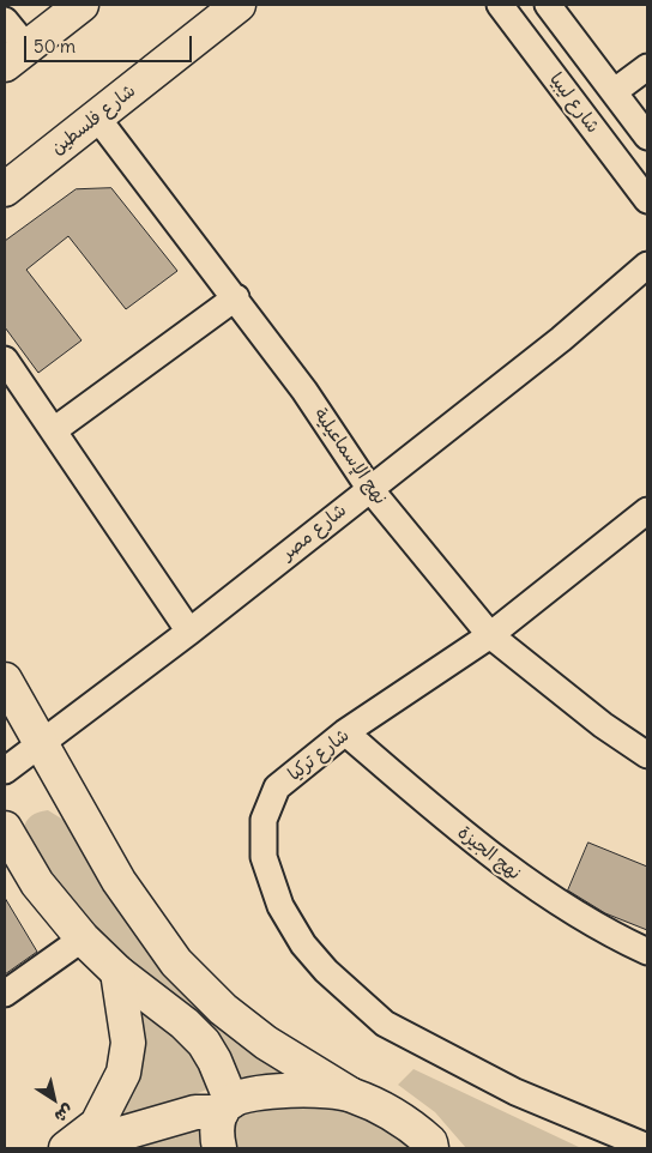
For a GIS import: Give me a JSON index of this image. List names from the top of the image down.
{
  "streets": {
    "main road": ["شارع فلسطين"],
    "street": [
      "شارع ليبيا",
      "نهج الإسماعيلية",
      "شارع مصر",
      "شارع تركيا",
      "نهج الجيزة"
    ]
  },
  "crossings": [
    ["شارع فلسطين", "نهج الإسماعيلية"],
    ["نهج الإسماعيلية", "شارع مصر"],
    ["نهج الإسماعيلية", "شارع تركيا"],
    ["شارع تركيا", "نهج الجيزة"]
  ],
  "scale_bar": "50 m",
  "north": "bottom right"
}
